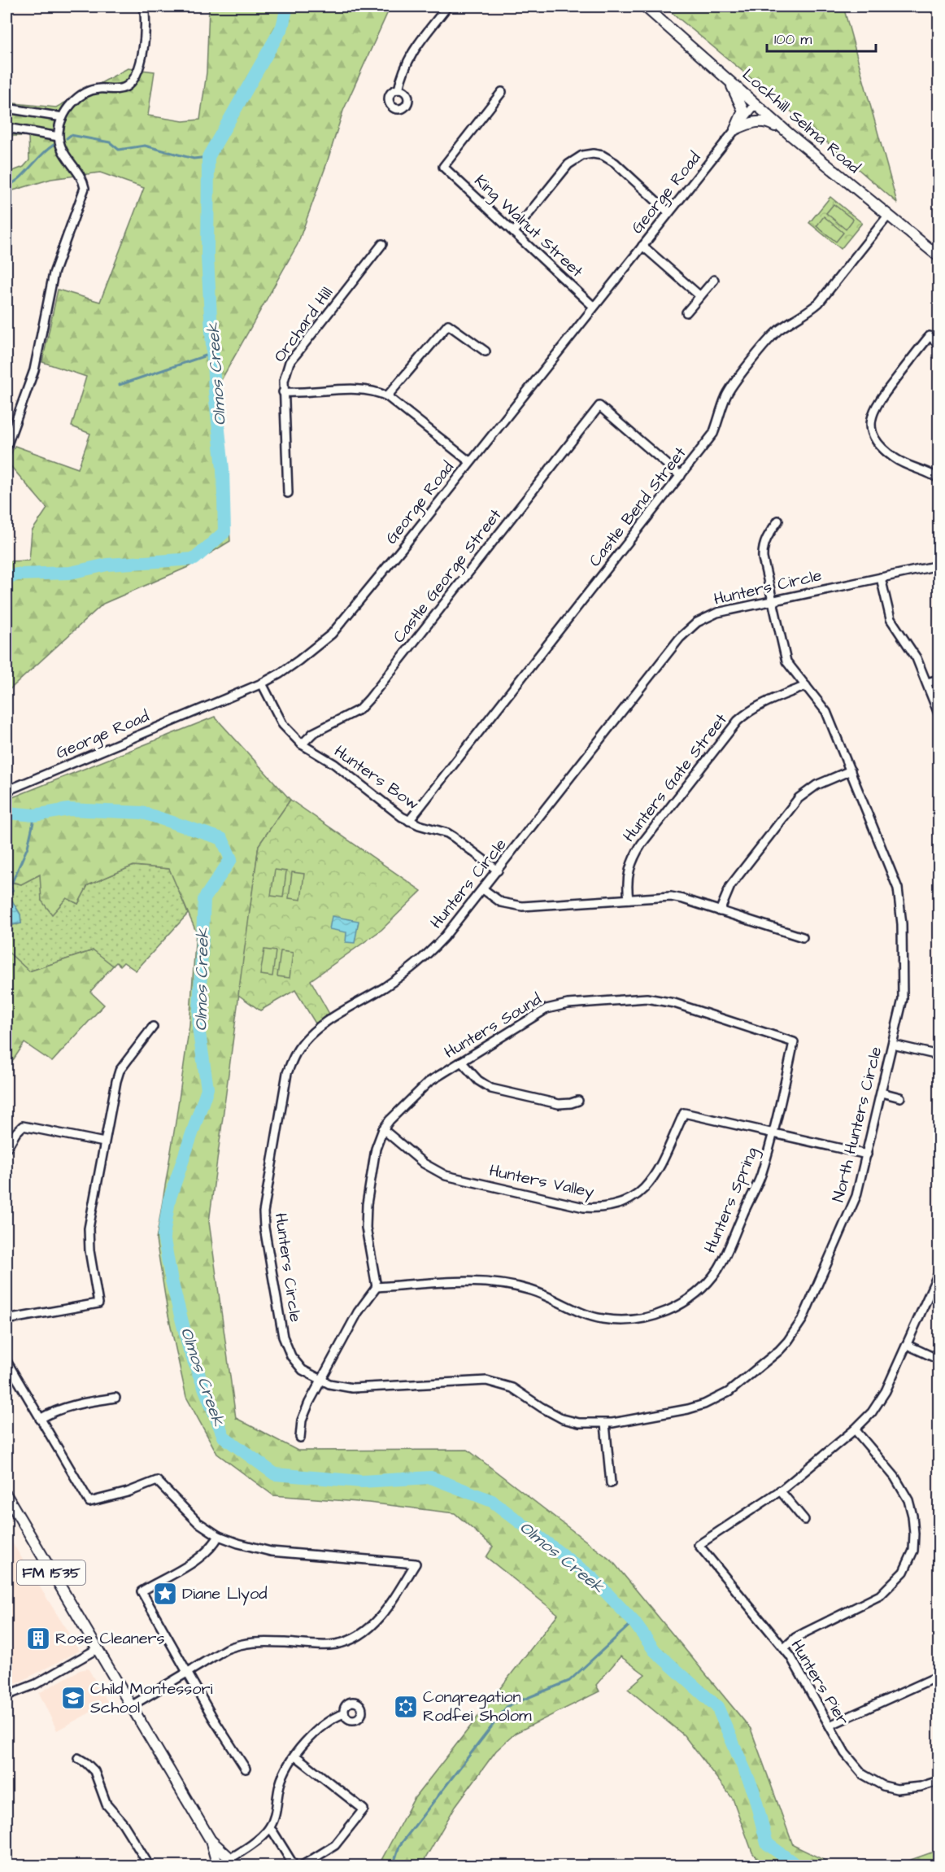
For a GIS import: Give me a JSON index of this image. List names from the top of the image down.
{
  "streets": {
    "main road": ["Lockhill Selma Road", "FM 1535"],
    "street": [
      "George Road",
      "King Walnut Street",
      "Orchard Hill",
      "Castle Bend Street",
      "Castle George Street",
      "Hunters Circle",
      "Hunters Bow",
      "Hunters Gate Street",
      "Hunters Sound",
      "North Hunters Circle",
      "Hunters Valley",
      "Hunters Spring",
      "Hunters Pier"
    ]
  },
  "crossings": [
    ["Lockhill Selma Road", "George Road"],
    ["Lockhill Selma Road", "Castle Bend Street"],
    ["George Road", "King Walnut Street"],
    ["George Road", "Hunters Bow"],
    ["Castle Bend Street", "Castle George Street"],
    ["Castle Bend Street", "Hunters Bow"],
    ["Castle George Street", "Hunters Bow"],
    ["Hunters Circle", "Hunters Bow"],
    ["Hunters Circle", "North Hunters Circle"],
    ["Hunters Gate Street", "North Hunters Circle"],
    ["Hunters Sound", "Hunters Valley"],
    ["Hunters Sound", "Hunters Spring"],
    ["Hunters Valley", "Hunters Spring"]
  ],
  "water": ["Olmos Creek"],
  "places": {
    "place": ["Diane Llyod"],
    "building": ["Rose Cleaners"],
    "school or university": ["Child Montessori School"],
    "synagogue": ["Congregation Rodfei Sholom"]
  },
  "scale_bar": "100 m"
}
